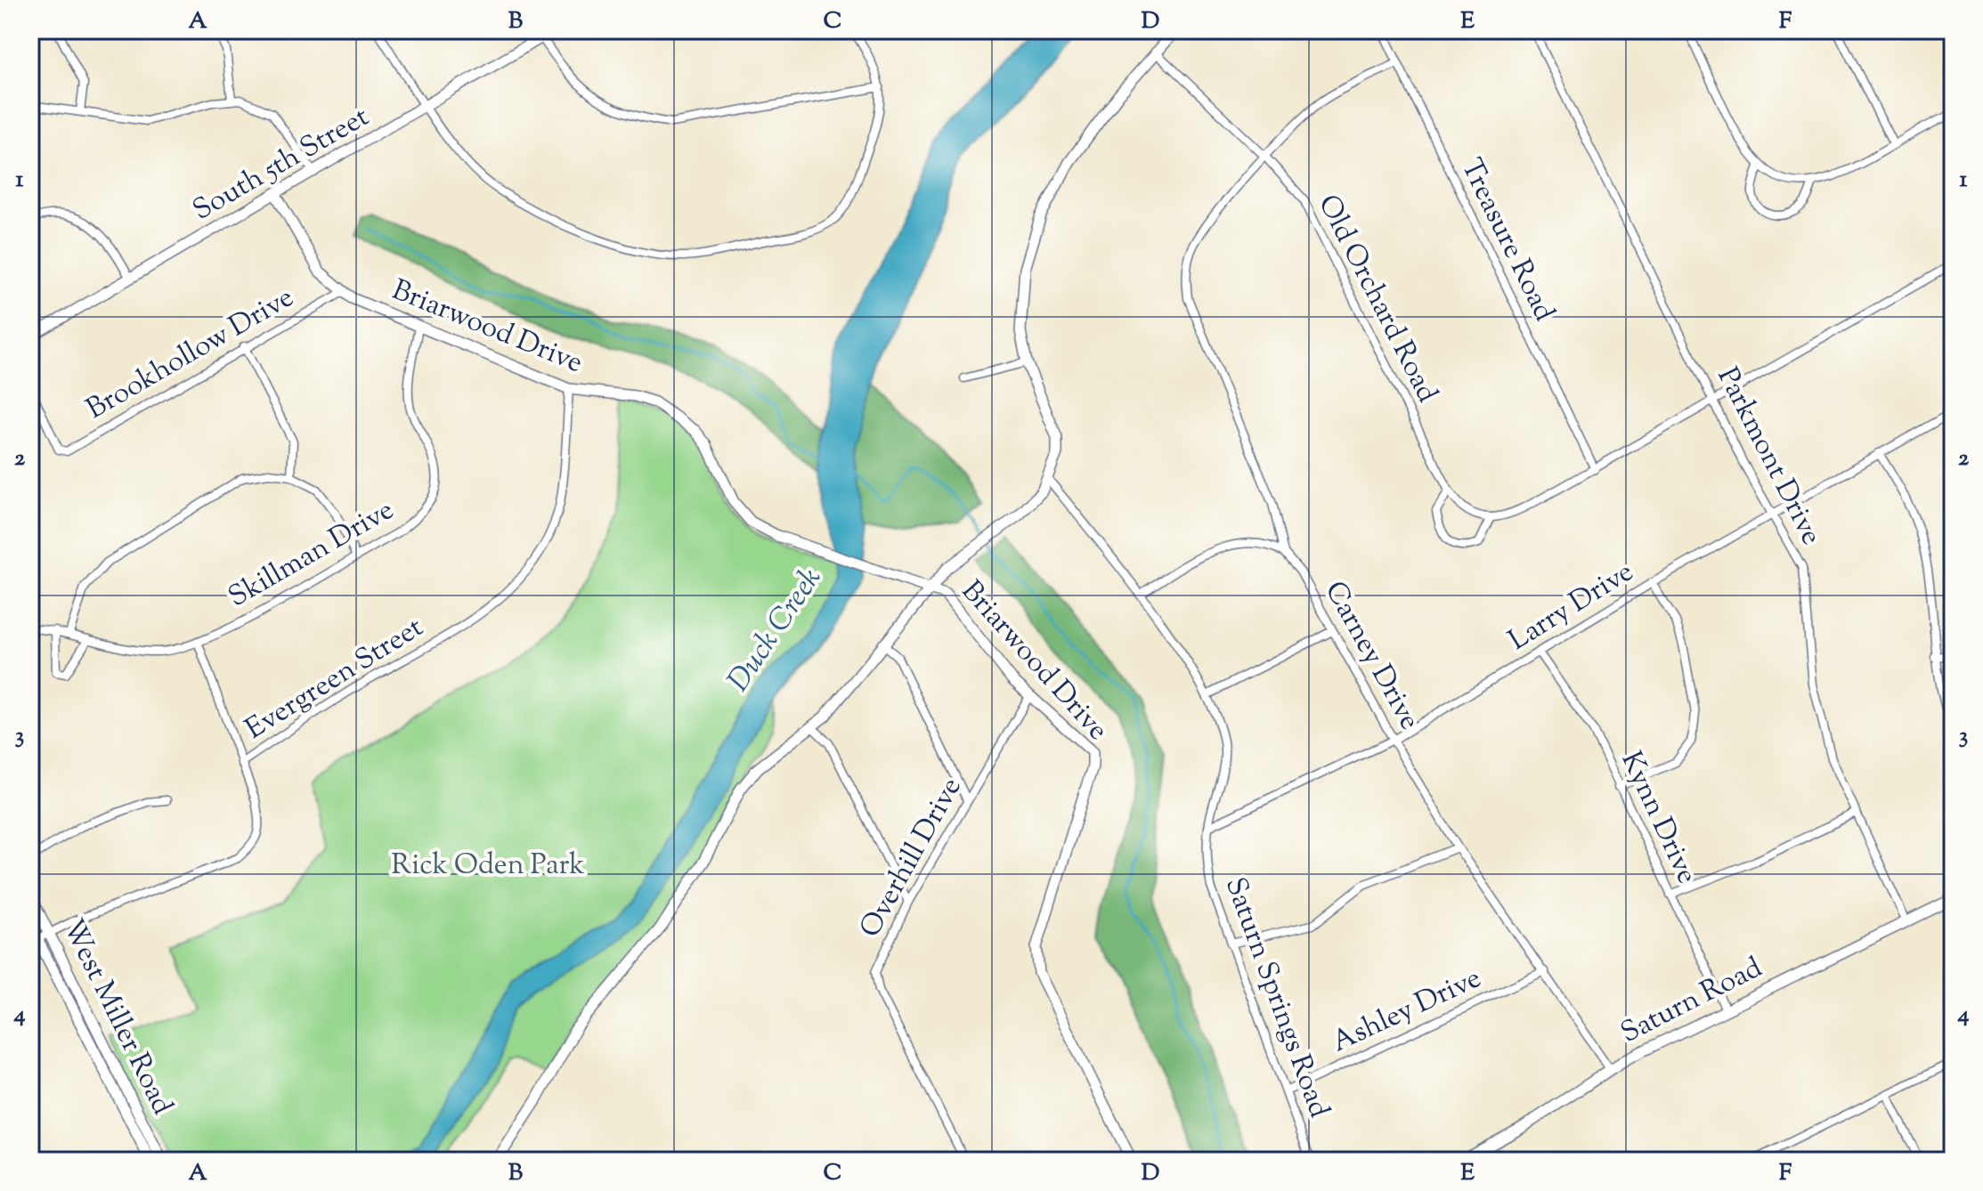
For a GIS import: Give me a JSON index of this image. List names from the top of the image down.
{
  "streets": {
    "street": [
      "South 5th Street",
      "Treasure Road",
      "Old Orchard Road",
      "Briarwood Drive",
      "Brookhollow Drive",
      "Parkmont Drive",
      "Skillman Drive",
      "Larry Drive",
      "Carney Drive",
      "Evergreen Street",
      "Kynn Drive",
      "Overhill Drive",
      "Saturn Springs Road",
      "Saturn Road",
      "Ashley Drive",
      "West Miller Road"
    ]
  },
  "crossings": [
    ["South 5th Street", "Briarwood Drive"],
    ["Treasure Road", "Carney Drive"],
    ["Old Orchard Road", "Carney Drive"],
    ["Briarwood Drive", "Brookhollow Drive"],
    ["Briarwood Drive", "Skillman Drive"],
    ["Briarwood Drive", "Evergreen Street"],
    ["Briarwood Drive", "Overhill Drive"],
    ["Parkmont Drive", "Larry Drive"],
    ["Parkmont Drive", "Saturn Road"],
    ["Larry Drive", "Carney Drive"],
    ["Larry Drive", "Kynn Drive"],
    ["Larry Drive", "Saturn Springs Road"],
    ["Carney Drive", "Saturn Road"],
    ["Carney Drive", "Ashley Drive"],
    ["Evergreen Street", "West Miller Road"],
    ["Kynn Drive", "Saturn Road"],
    ["Saturn Springs Road", "Ashley Drive"]
  ],
  "water": ["Duck Creek"],
  "parks": ["Rick Oden Park"],
  "grid": {
    "columns": [
      "A",
      "B",
      "C",
      "D",
      "E",
      "F"
    ],
    "rows": [
      "1",
      "2",
      "3",
      "4"
    ]
  }
}
